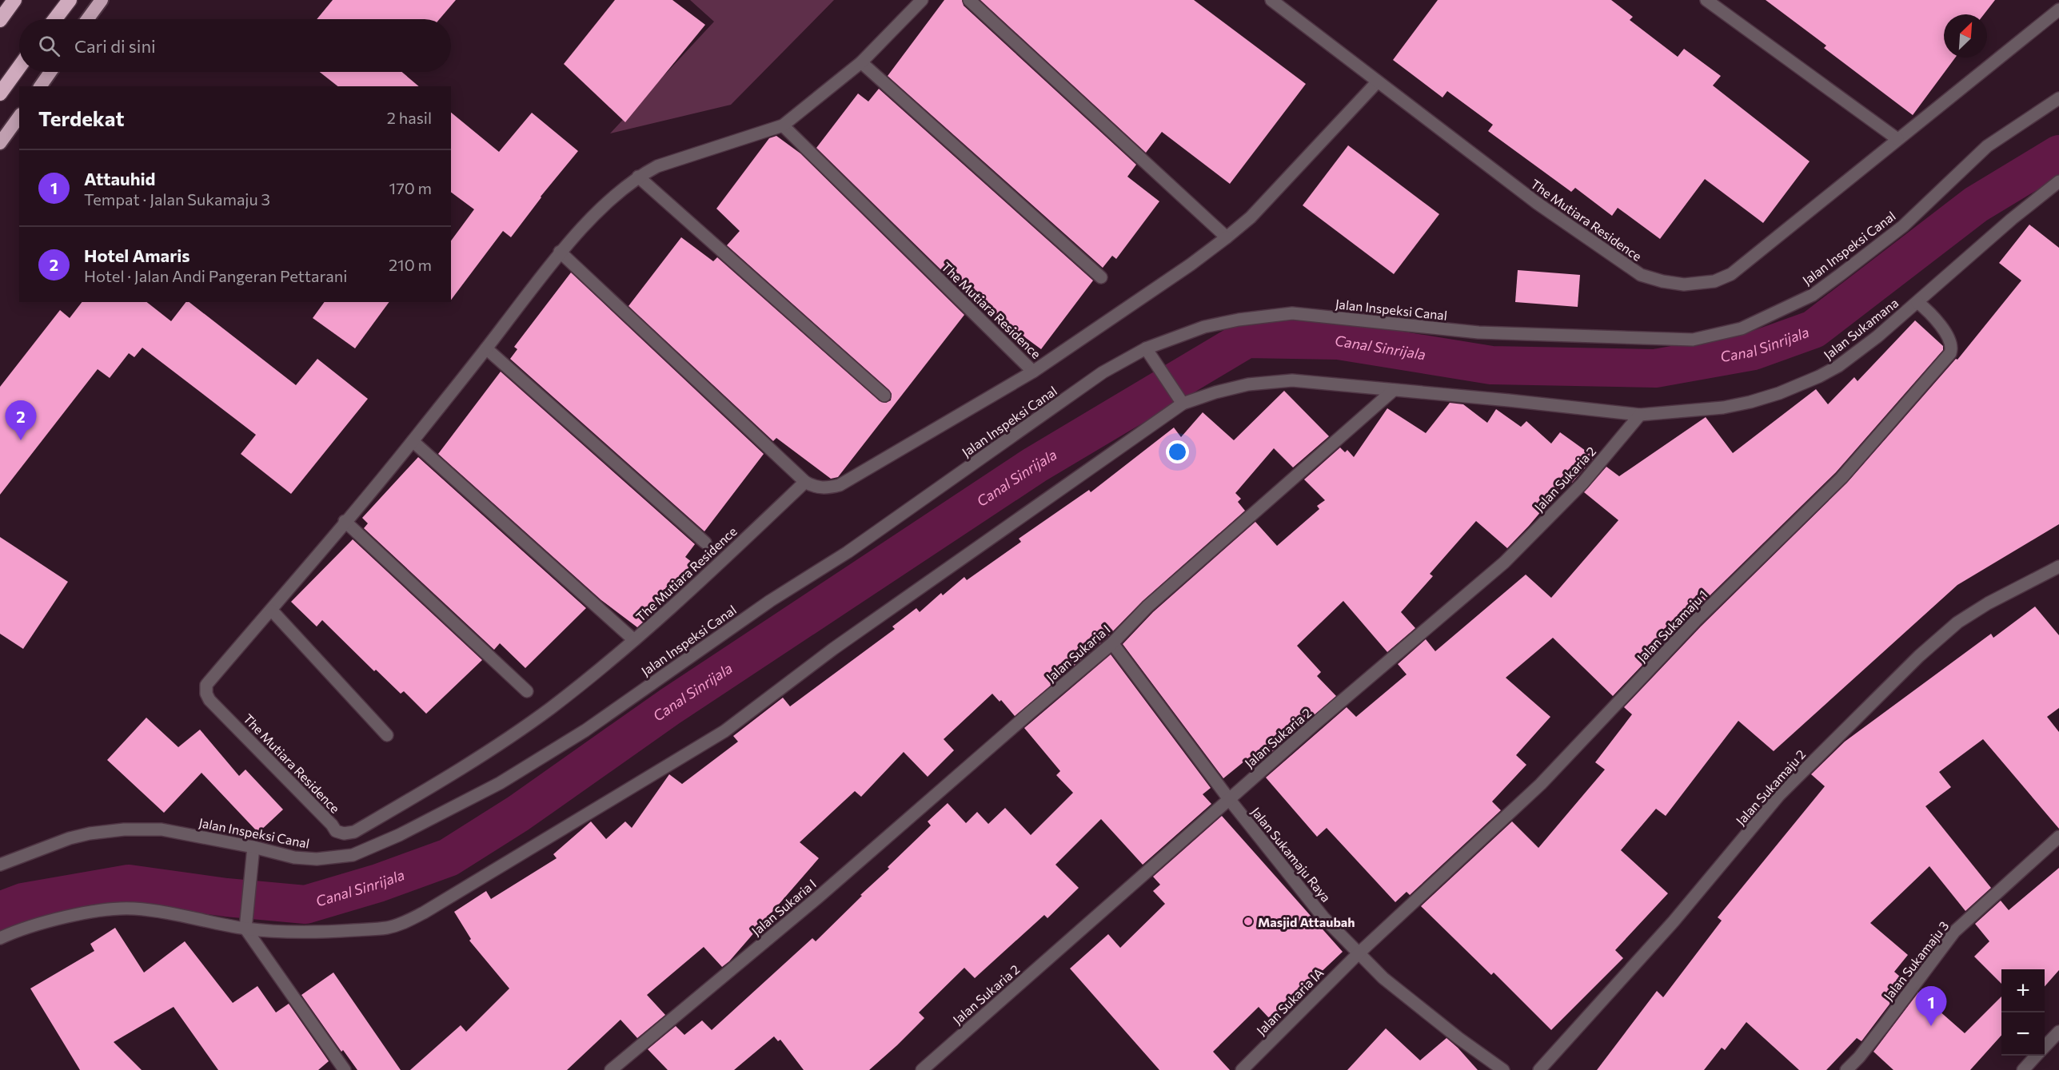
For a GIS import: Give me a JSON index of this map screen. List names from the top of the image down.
{
  "streets": {
    "street": [
      "The Mutiara Residence",
      "Jalan Inspeksi Canal",
      "Jalan Sukamana",
      "Jalan Sukaria 2",
      "Jalan Sukamaju 1",
      "Jalan Sukaria I",
      "Jalan Sukamaju 2",
      "Jalan Sukamaju Raya",
      "Jalan Sukamaju 3",
      "Jalan Sukaria IA"
    ]
  },
  "crossings": [
    ["Jalan Sukamana", "Jalan Sukaria 2"],
    ["Jalan Sukamana", "Jalan Sukamaju 1"],
    ["Jalan Sukamana", "Jalan Sukaria I"],
    ["Jalan Sukaria 2", "Jalan Sukamaju Raya"],
    ["Jalan Sukamaju 1", "Jalan Sukamaju Raya"],
    ["Jalan Sukamaju 1", "Jalan Sukaria IA"],
    ["Jalan Sukaria I", "Jalan Sukamaju Raya"],
    ["Jalan Sukamaju Raya", "Jalan Sukaria IA"]
  ],
  "water": ["Canal Sinrijala"],
  "places": ["Masjid Attaubah"],
  "north": "top right",
  "page": {
    "search": "Cari di sini",
    "heading": ["Terdekat", "2 hasil"],
    "list": [
      {
        "mark": "1",
        "name": "Attauhid",
        "note": "Tempat · Jalan Sukamaju 3",
        "value": "170 m"
      },
      {
        "mark": "2",
        "name": "Hotel Amaris",
        "note": "Hotel · Jalan Andi Pangeran Pettarani",
        "value": "210 m"
      }
    ],
    "pins": ["2", "1"],
    "map_buttons": ["+", "−"]
  }
}
